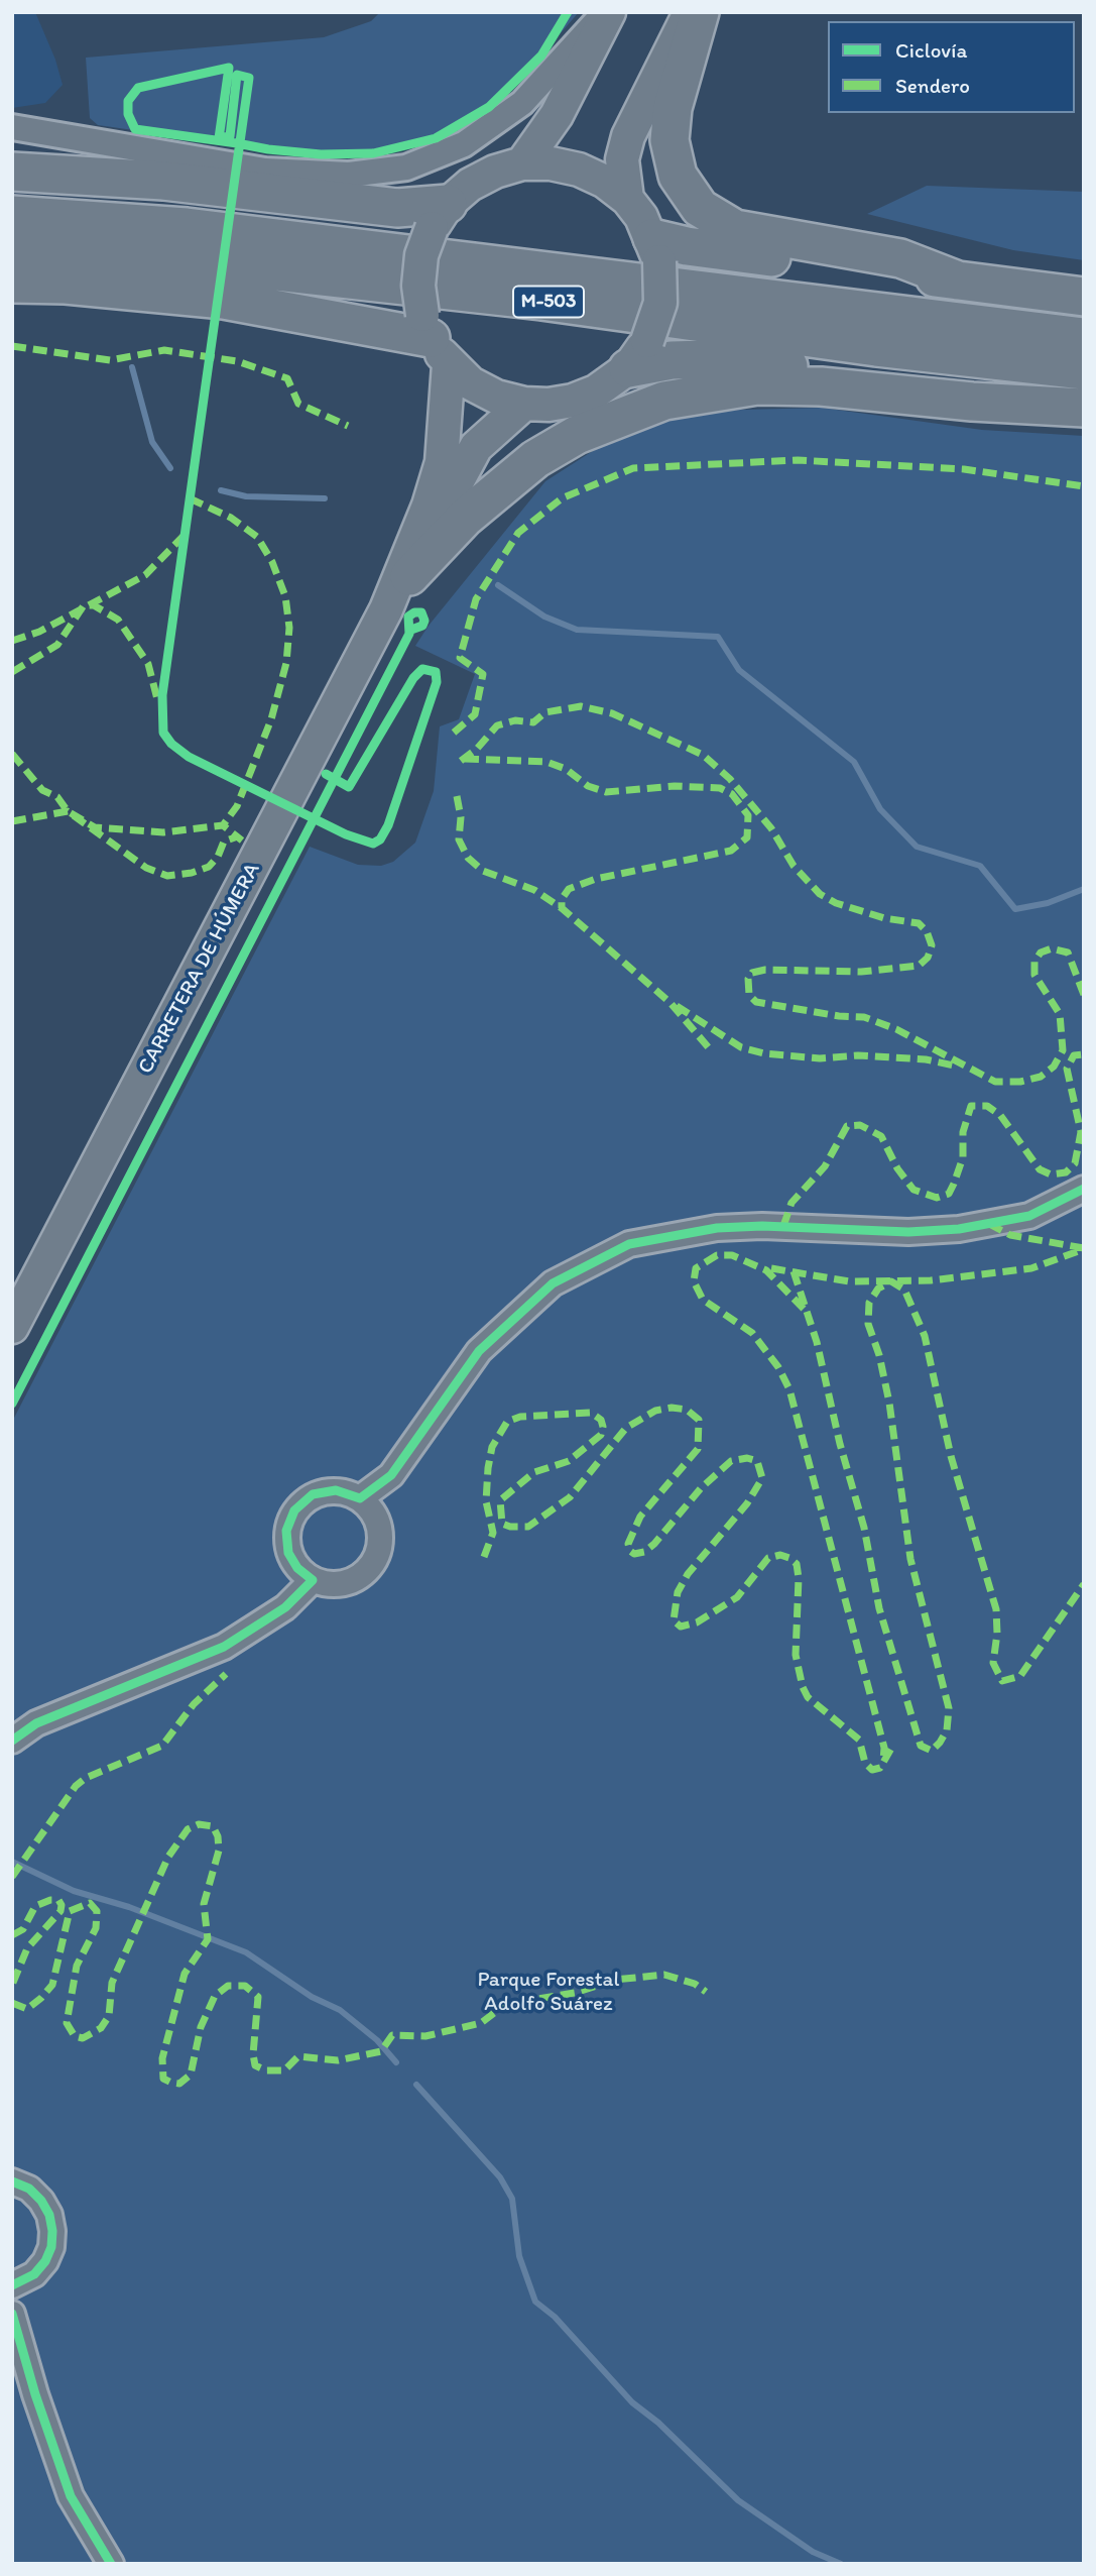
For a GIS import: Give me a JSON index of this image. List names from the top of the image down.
{
  "streets": {
    "highway": ["M-503"],
    "main road": ["CARRETERA DE HÚMERA"]
  },
  "parks": ["Parque Forestal Adolfo Suárez"],
  "legend": ["Ciclovía", "Sendero"]
}
